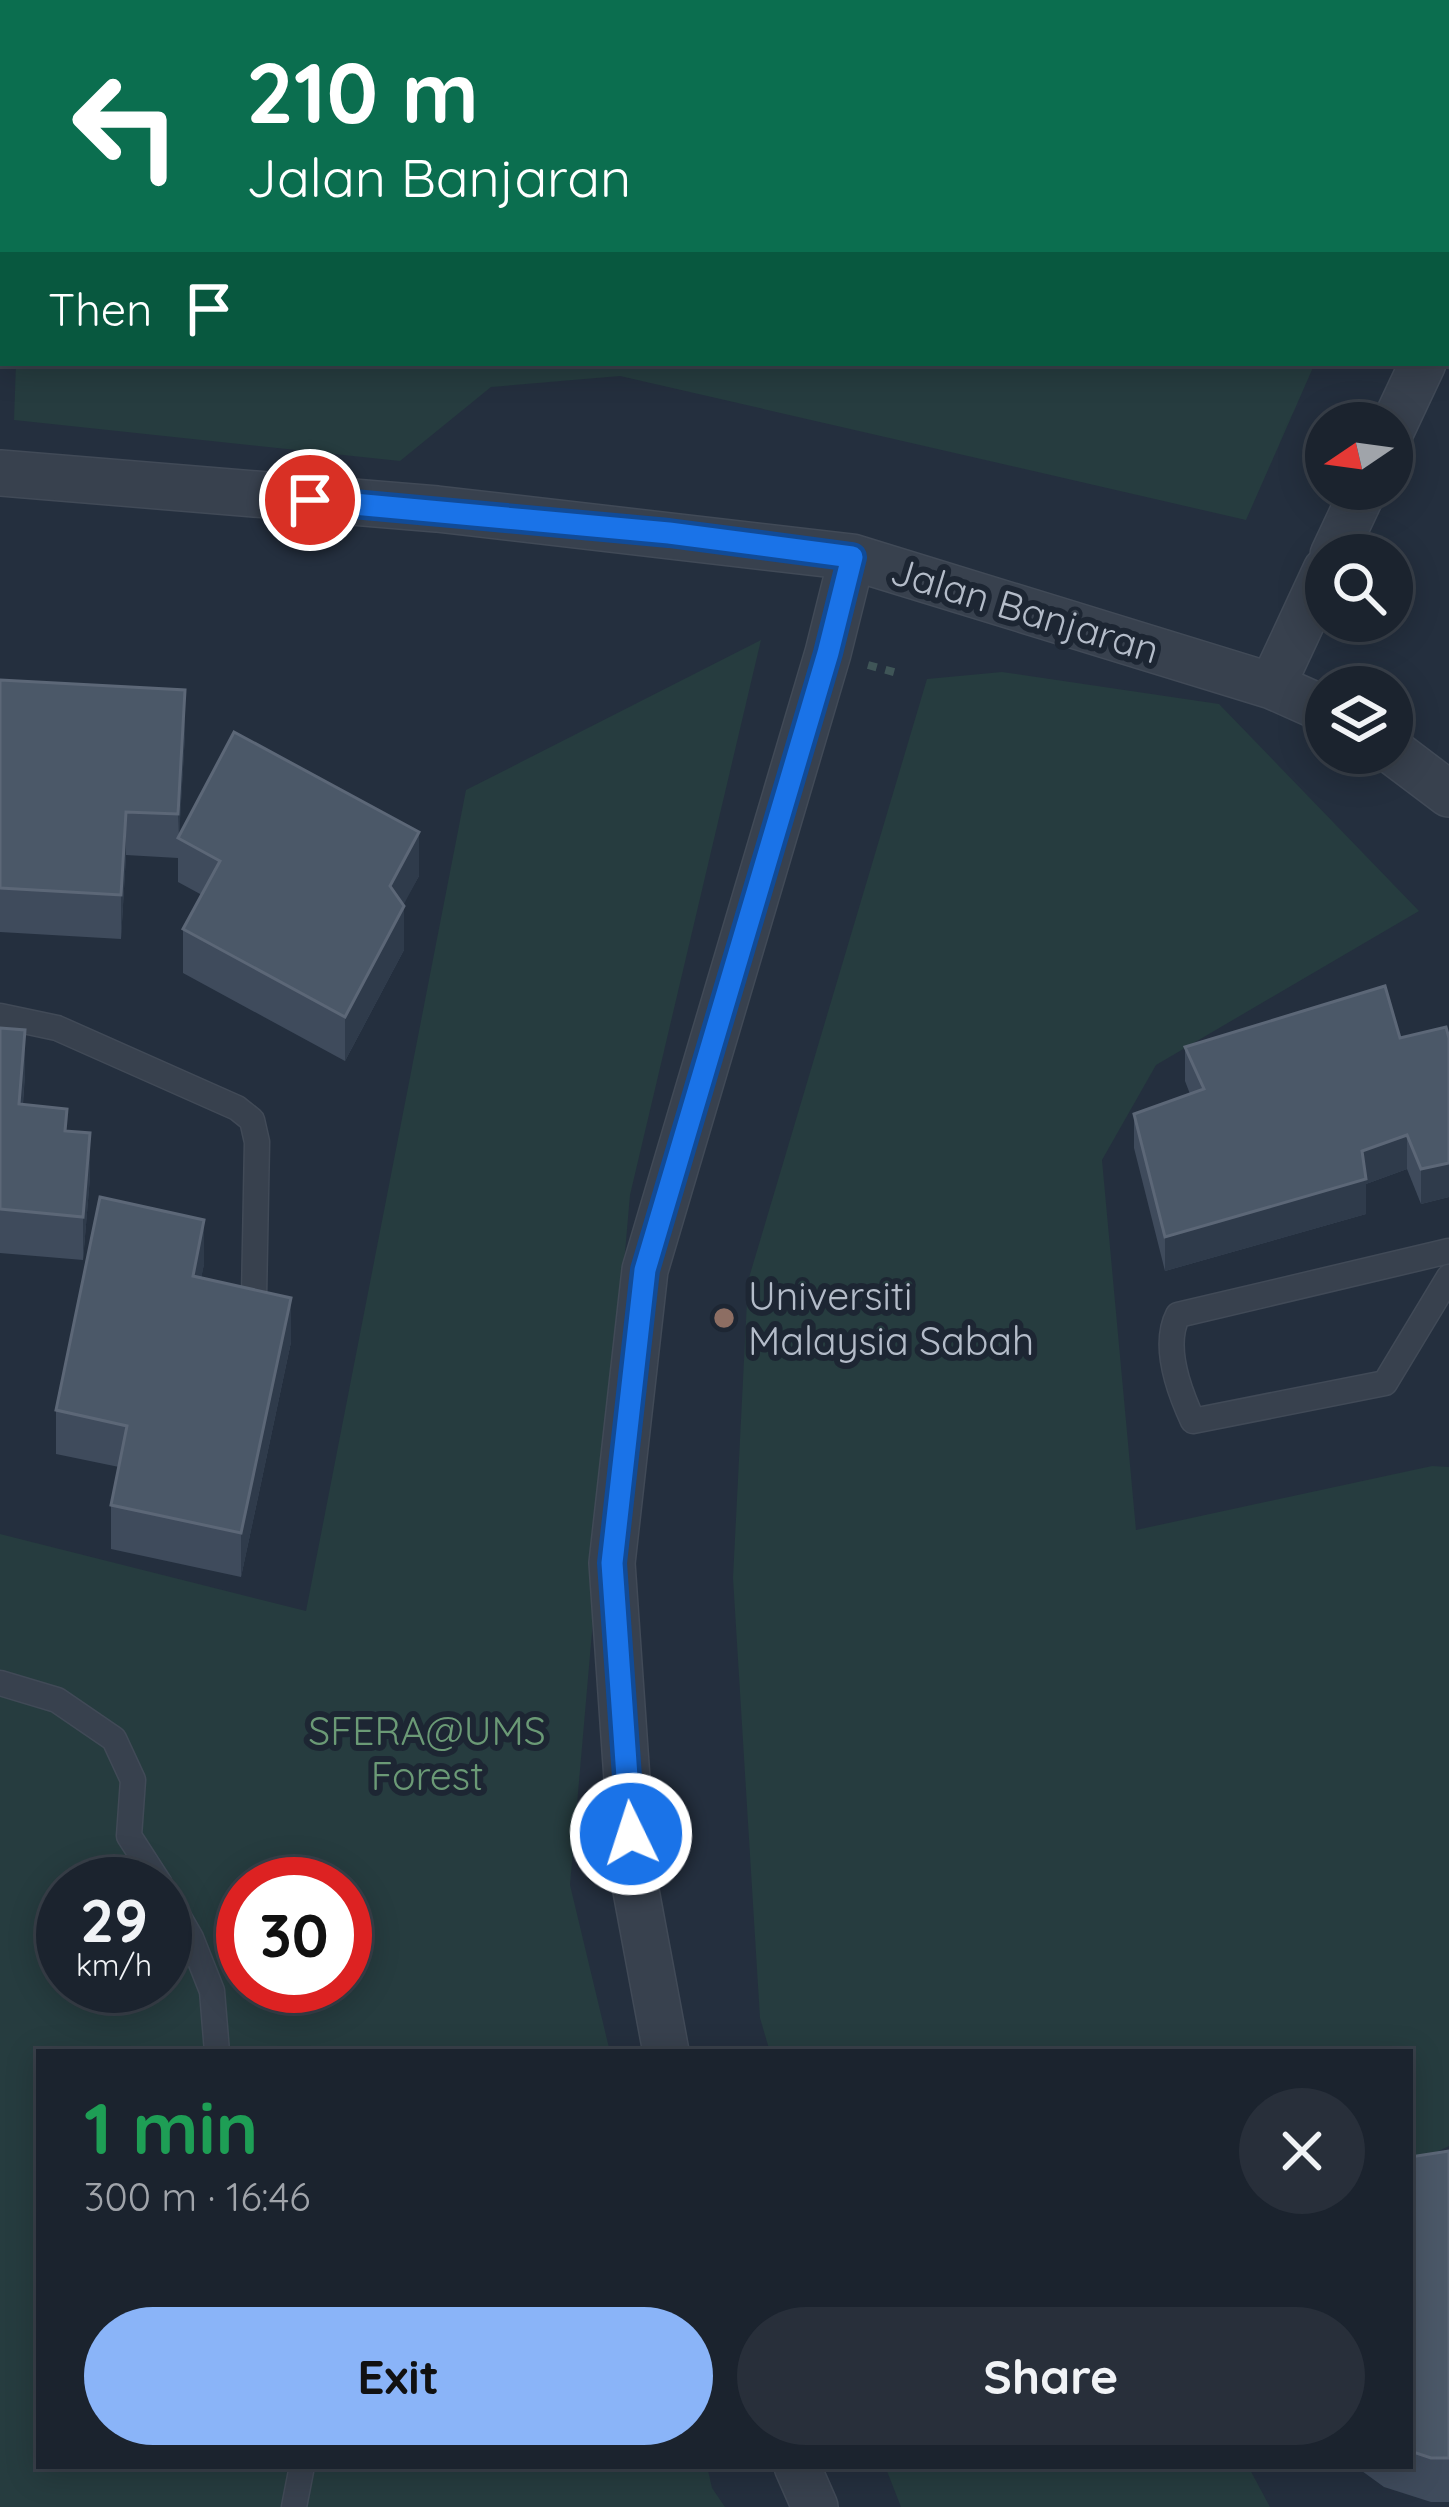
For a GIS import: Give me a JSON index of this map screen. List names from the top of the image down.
{
  "streets": {
    "street": ["Jalan Banjaran"]
  },
  "parks": ["SFERA@UMS Forest"],
  "places": ["Universiti Malaysia Sabah"],
  "north": "left",
  "page": {
    "turn": ["210 m", "Jalan Banjaran"],
    "then": "Then",
    "speed": "29 km/h",
    "limit": "30",
    "heading": ["1 min", "300 m · 16:46"],
    "buttons": ["Exit", "Share"]
  }
}
